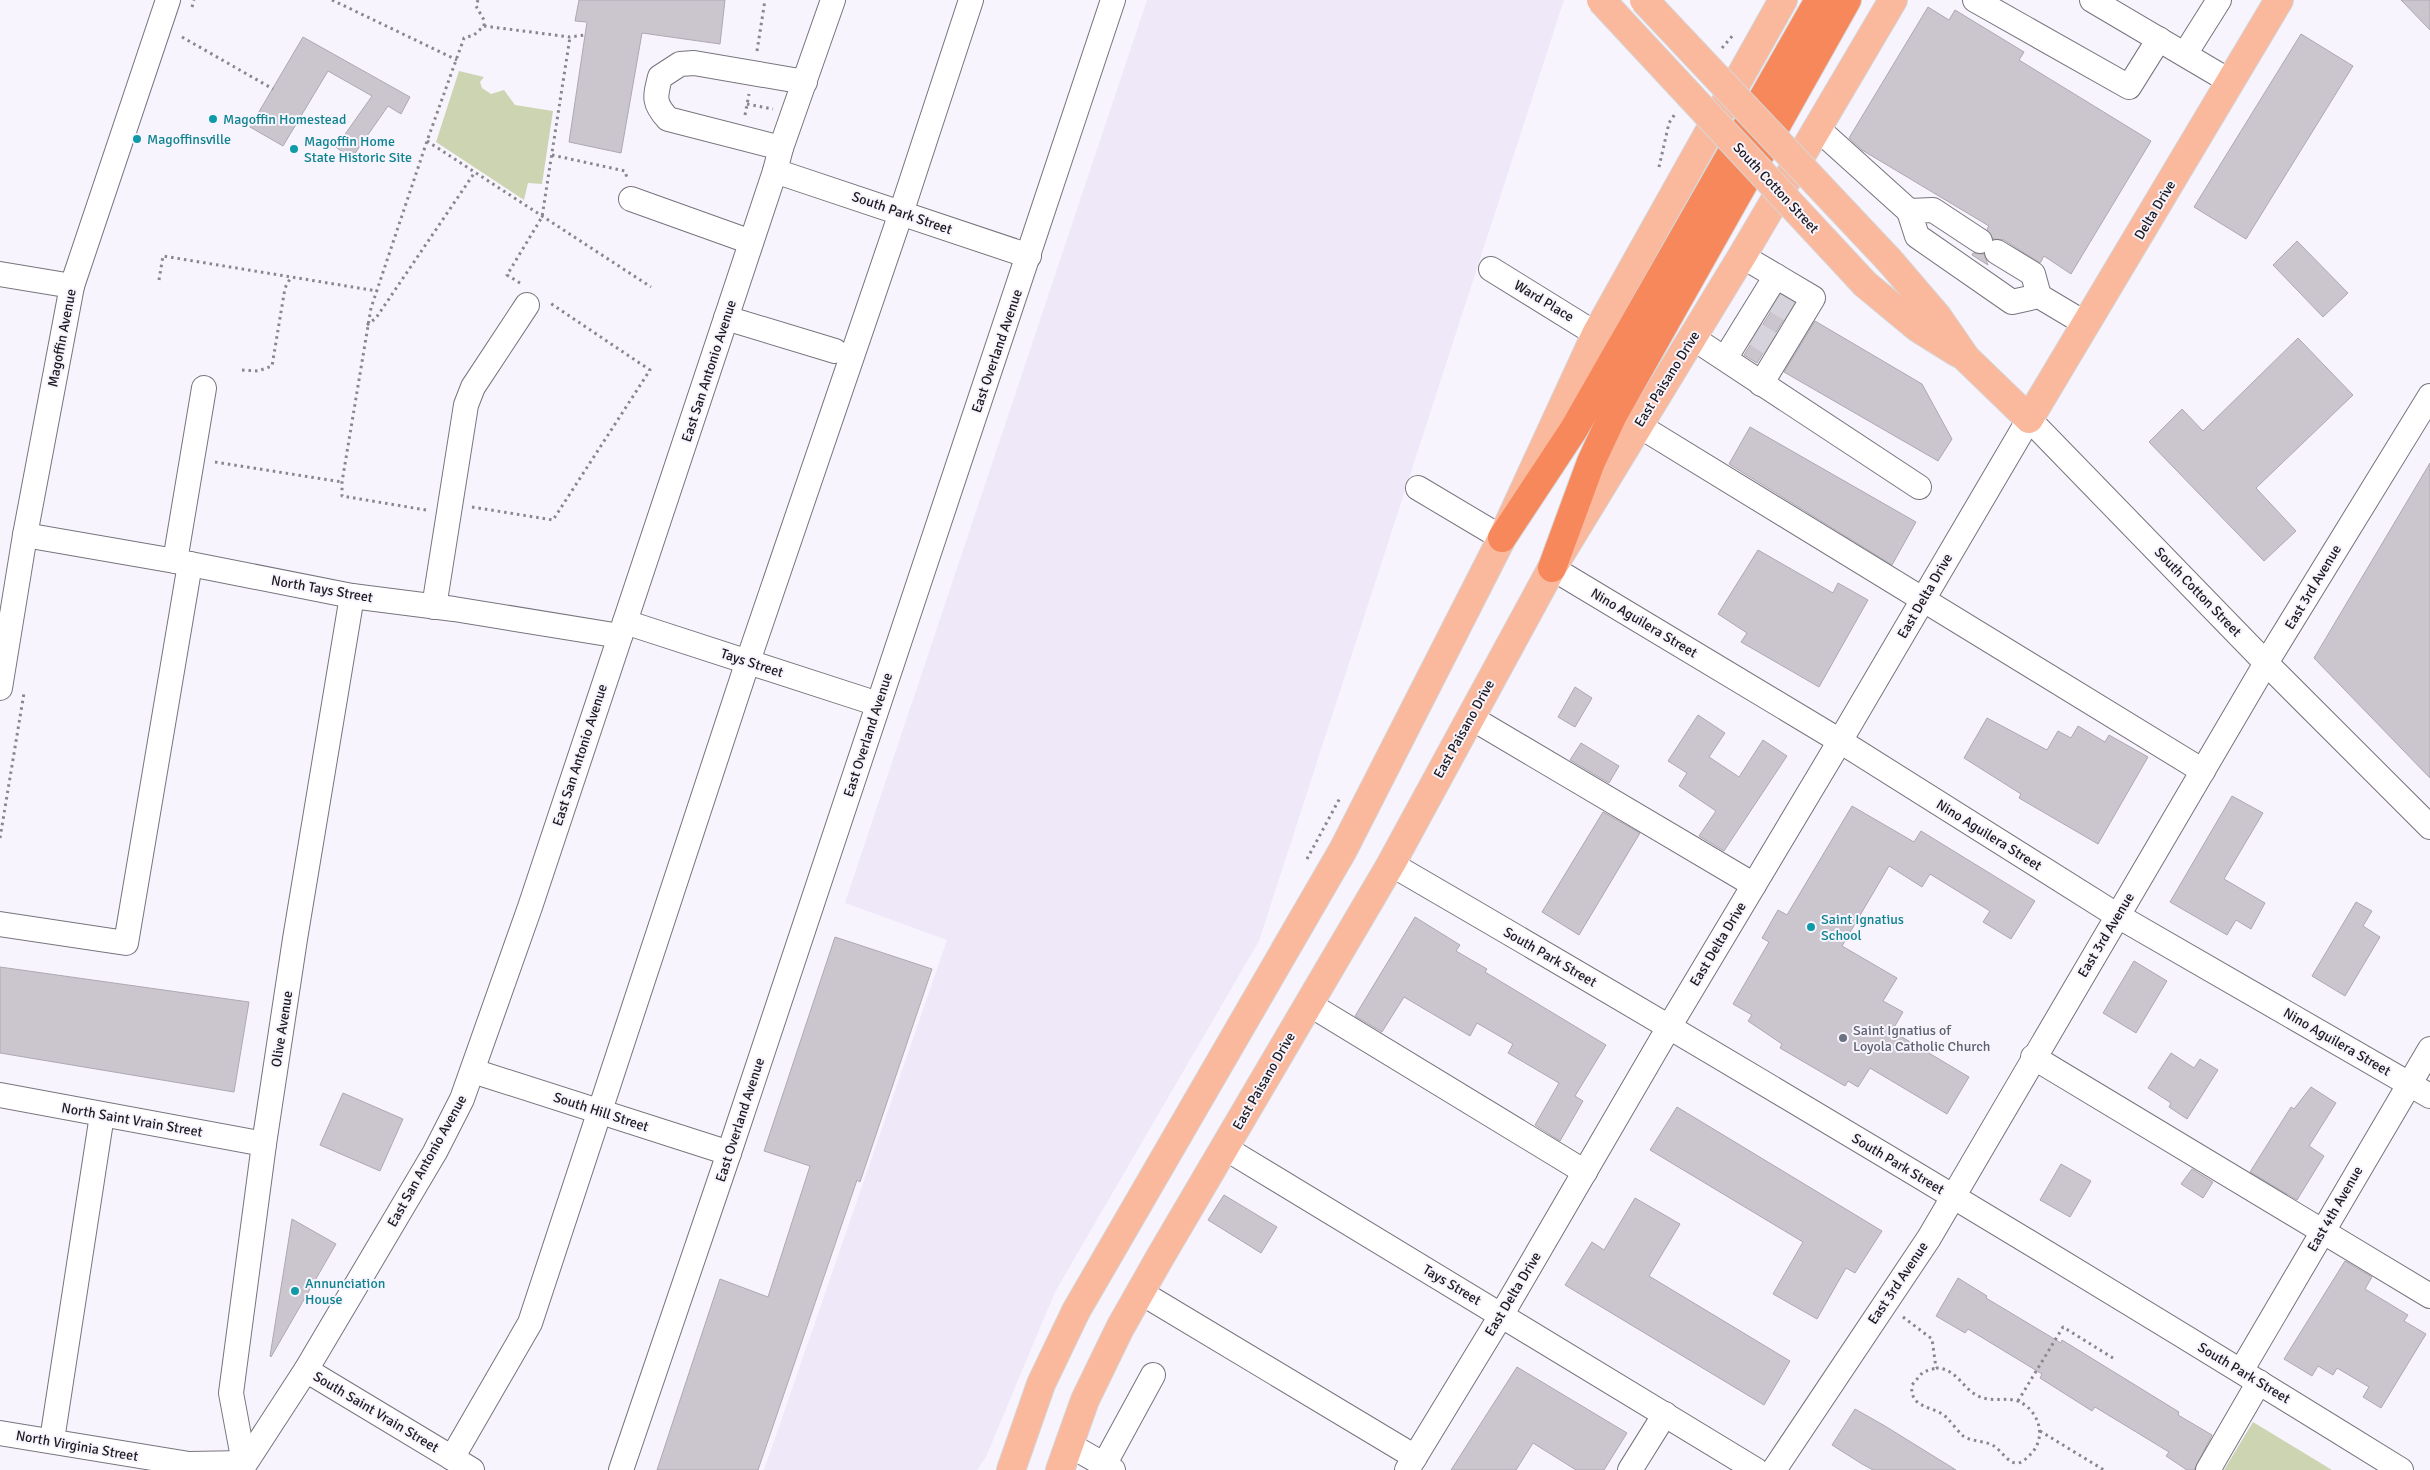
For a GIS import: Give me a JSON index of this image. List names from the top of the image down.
{
  "streets": {
    "main road": ["South Cotton Street", "Delta Drive", "East Paisano Drive"],
    "street": [
      "South Park Street",
      "Ward Place",
      "Magoffin Avenue",
      "East Overland Avenue",
      "East San Antonio Avenue",
      "East 3rd Avenue",
      "North Tays Street",
      "East Delta Drive",
      "Nino Aguilera Street",
      "Tays Street",
      "Olive Avenue",
      "South Hill Street",
      "North Saint Vrain Street",
      "East 4th Avenue",
      "South Saint Vrain Street",
      "North Virginia Street"
    ]
  },
  "crossings": [
    ["South Cotton Street", "Delta Drive"],
    ["South Cotton Street", "East 3rd Avenue"],
    ["South Cotton Street", "East Delta Drive"],
    ["Delta Drive", "East Delta Drive"],
    ["South Park Street", "East Overland Avenue"],
    ["South Park Street", "East San Antonio Avenue"],
    ["South Park Street", "East Paisano Drive"],
    ["South Park Street", "East 3rd Avenue"],
    ["South Park Street", "East Delta Drive"],
    ["South Park Street", "East 4th Avenue"],
    ["Magoffin Avenue", "North Tays Street"],
    ["East Overland Avenue", "Tays Street"],
    ["East Overland Avenue", "South Hill Street"],
    ["East San Antonio Avenue", "North Tays Street"],
    ["East San Antonio Avenue", "Tays Street"],
    ["East San Antonio Avenue", "Olive Avenue"],
    ["East San Antonio Avenue", "South Hill Street"],
    ["East San Antonio Avenue", "South Saint Vrain Street"],
    ["East San Antonio Avenue", "North Virginia Street"],
    ["East Paisano Drive", "Nino Aguilera Street"],
    ["East Paisano Drive", "Tays Street"],
    ["East 3rd Avenue", "Nino Aguilera Street"],
    ["North Tays Street", "Tays Street"],
    ["North Tays Street", "Olive Avenue"],
    ["East Delta Drive", "Nino Aguilera Street"],
    ["East Delta Drive", "Tays Street"],
    ["Nino Aguilera Street", "East 4th Avenue"],
    ["Olive Avenue", "North Saint Vrain Street"],
    ["Olive Avenue", "North Virginia Street"]
  ],
  "places": [
    "Magoffin Homestead",
    "Magoffinsville",
    "Magoffin Home State Historic Site",
    "Saint Ignatius School",
    "Saint Ignatius of Loyola Catholic Church",
    "Annunciation House"
  ]
}
